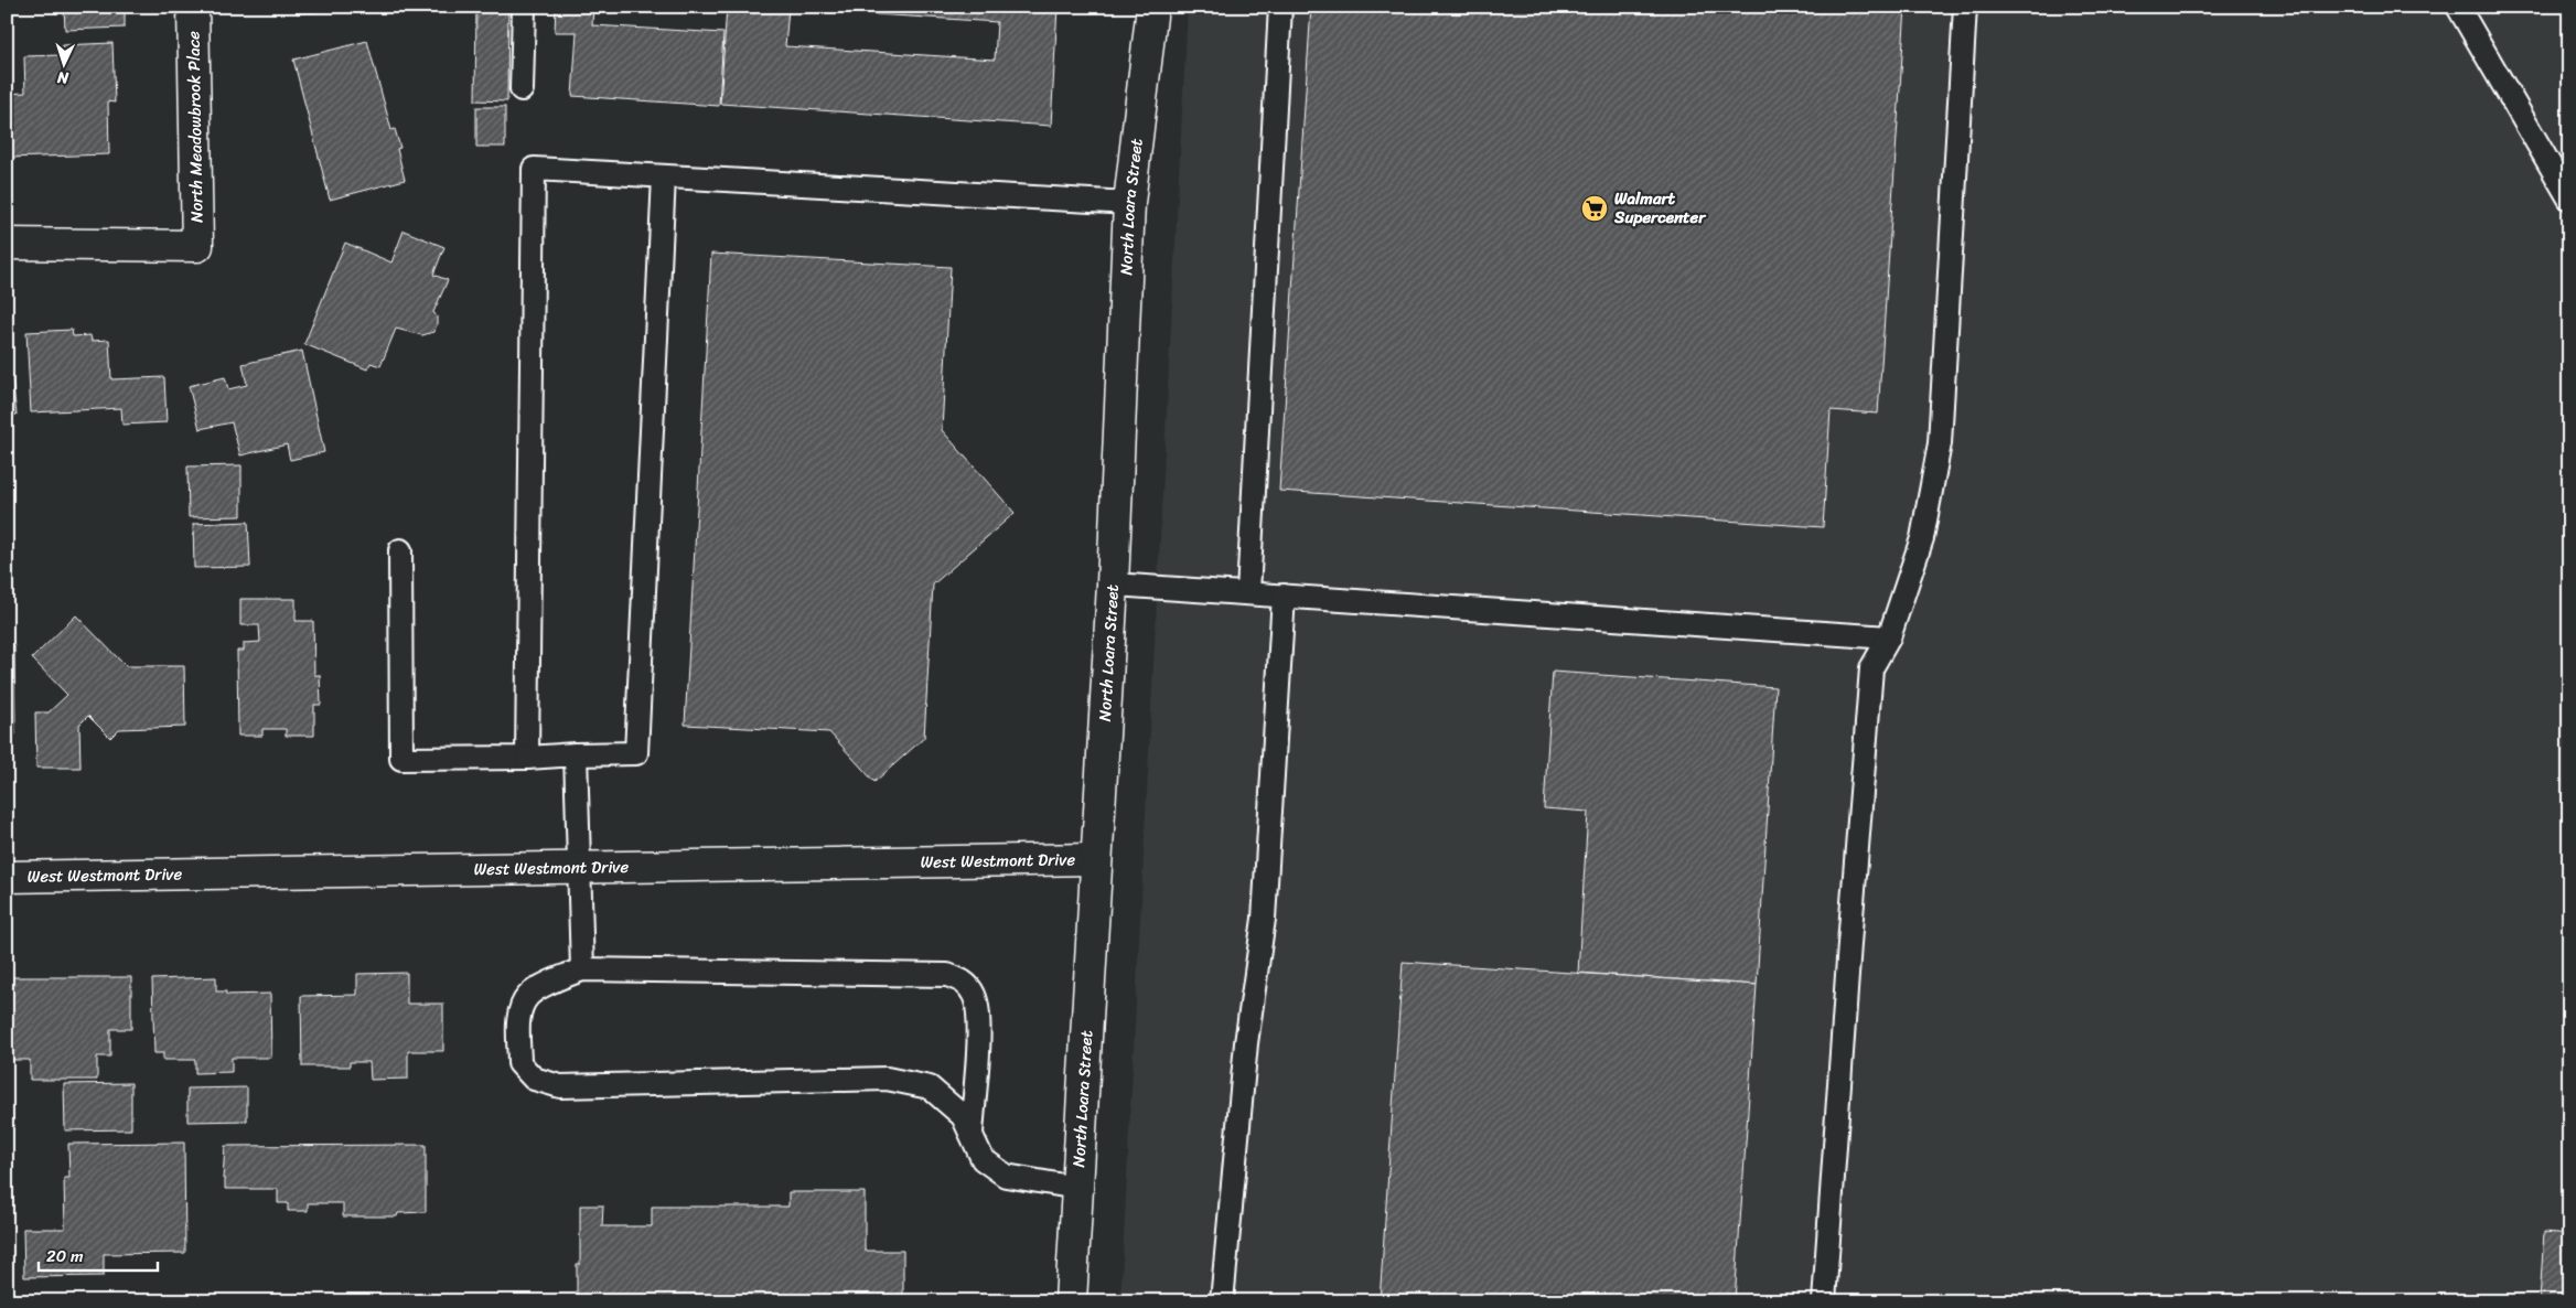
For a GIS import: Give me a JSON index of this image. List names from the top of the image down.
{
  "streets": {
    "street": ["North Meadowbrook Place", "North Loara Street", "West Westmont Drive"]
  },
  "crossings": [
    ["North Loara Street", "West Westmont Drive"]
  ],
  "places": {
    "supermarket": ["Walmart Supercenter"]
  },
  "scale_bar": "20 m",
  "north": "bottom"
}
